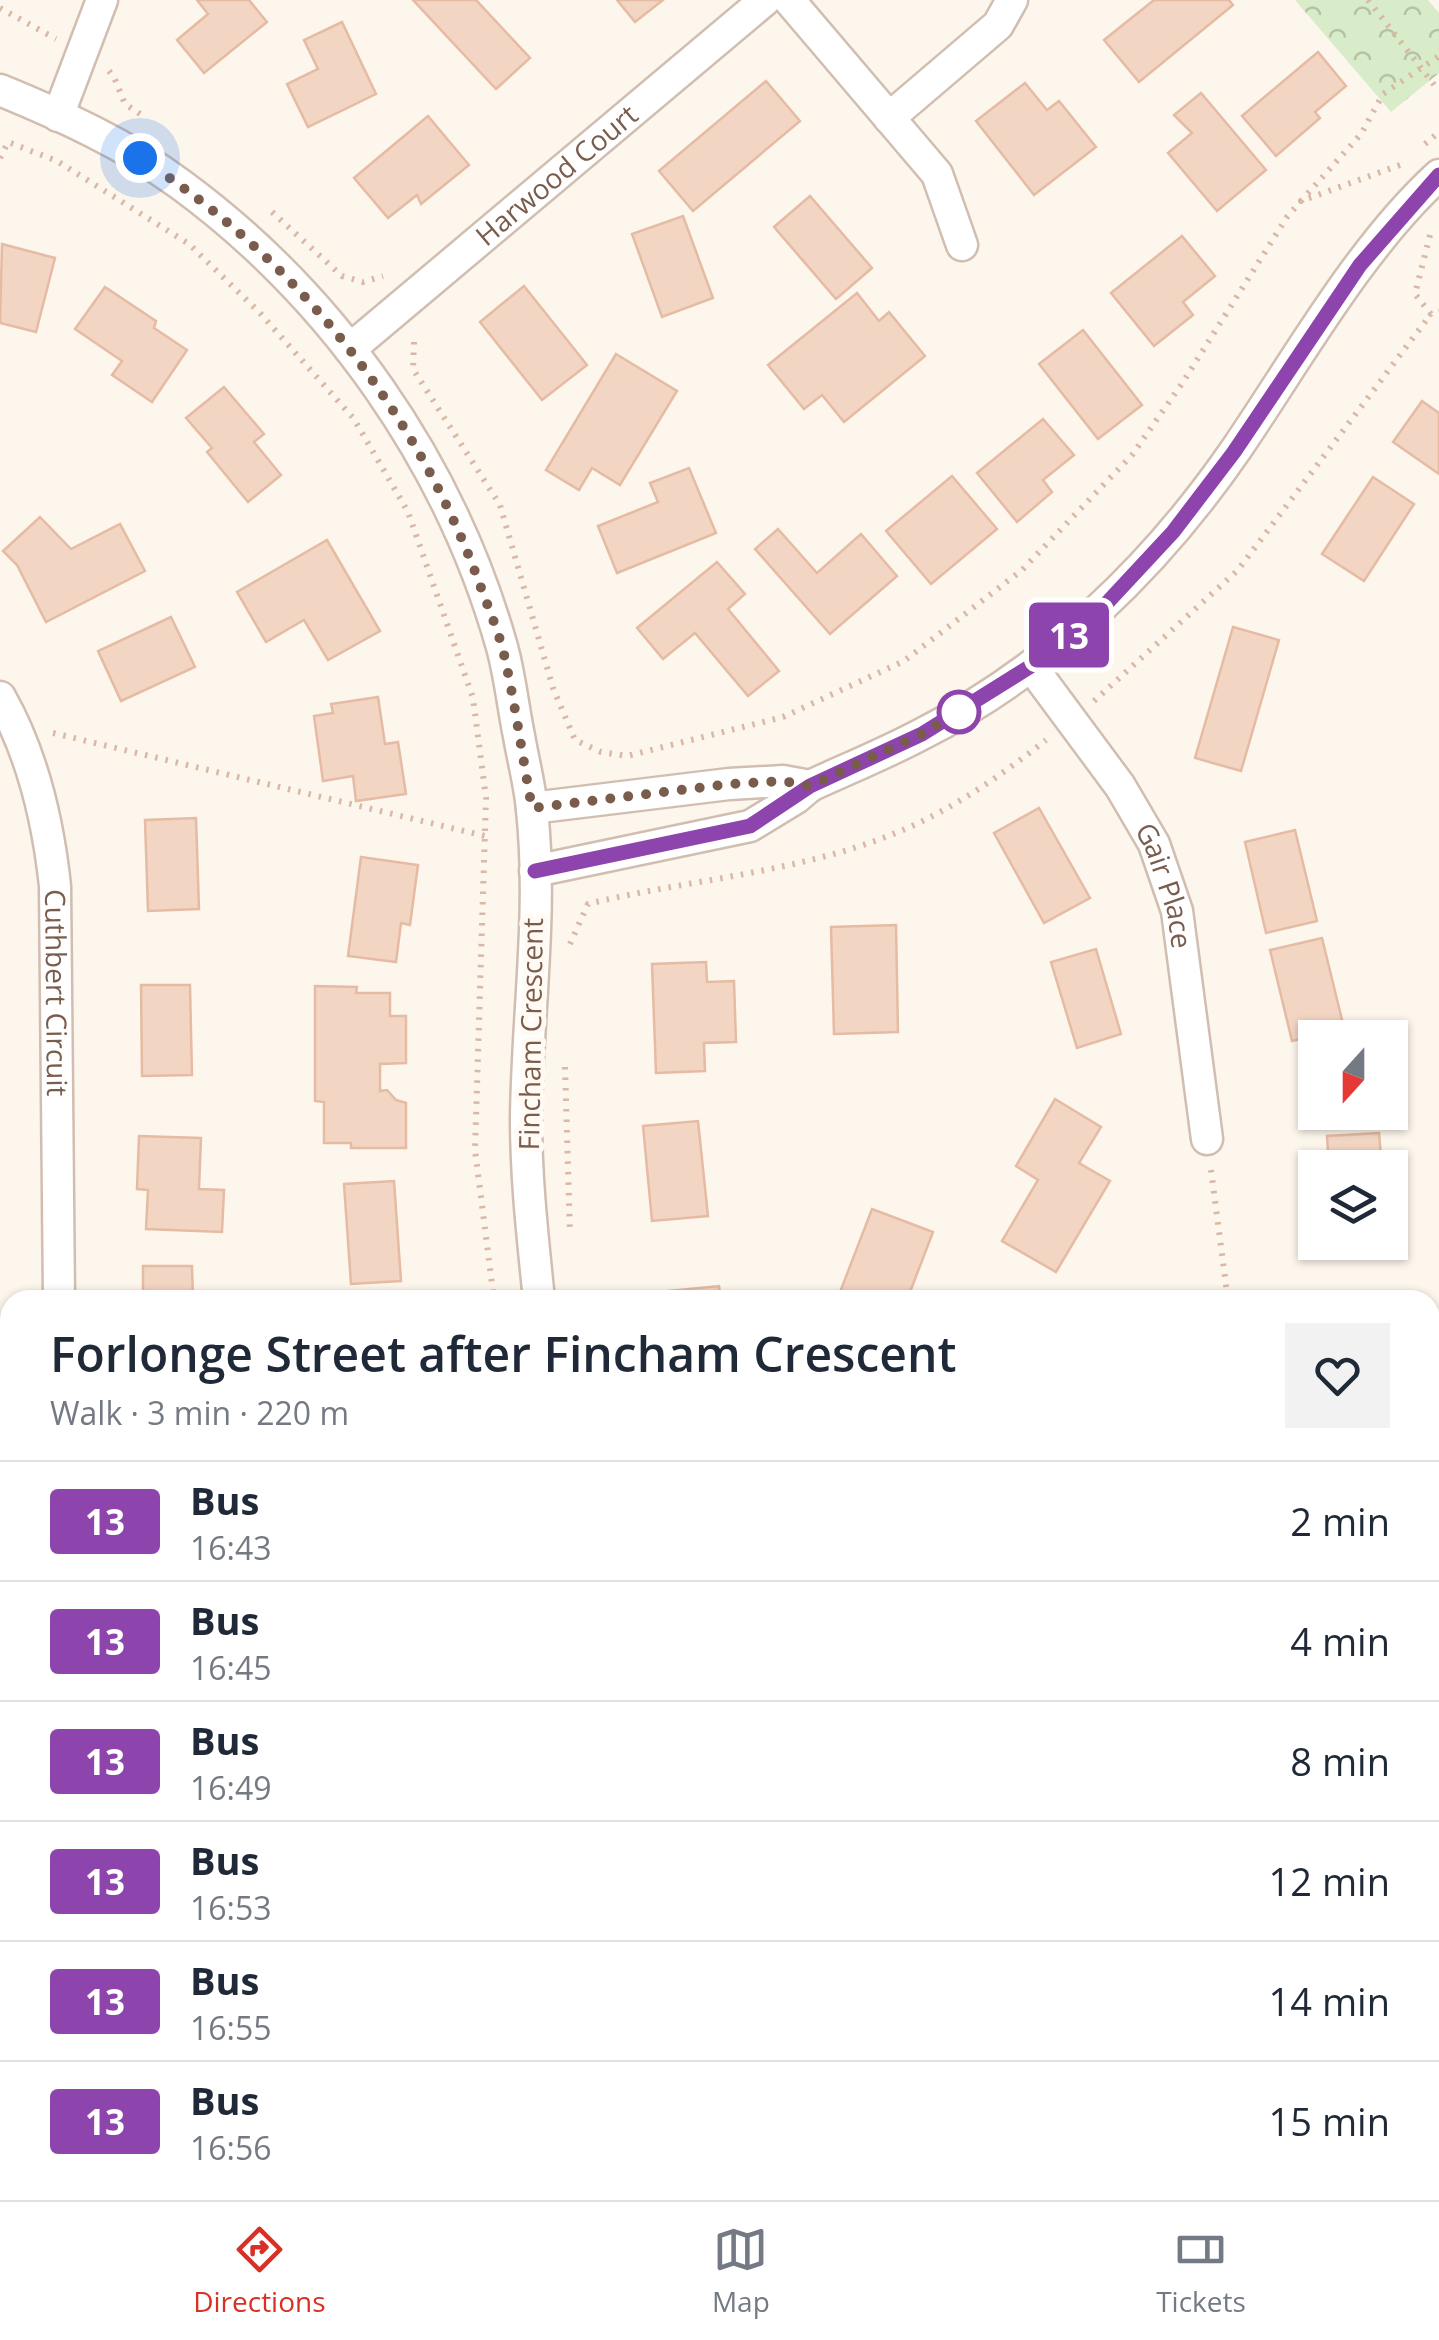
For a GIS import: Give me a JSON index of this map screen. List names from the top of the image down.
{
  "streets": {
    "street": [
      "Harwood Court",
      "Gair Place",
      "Cuthbert Circuit",
      "Fincham Crescent"
    ]
  },
  "crossings": [
    ["Harwood Court", "Fincham Crescent"]
  ],
  "lines": ["bus line 13"],
  "north": "bottom",
  "page": {
    "on_map": "13",
    "heading": ["Forlonge Street after Fincham Crescent", "Walk · 3 min · 220 m"],
    "list": [
      {
        "mark": "13",
        "name": "Bus",
        "note": "16:43",
        "value": "2 min"
      },
      {
        "mark": "13",
        "name": "Bus",
        "note": "16:45",
        "value": "4 min"
      },
      {
        "mark": "13",
        "name": "Bus",
        "note": "16:49",
        "value": "8 min"
      },
      {
        "mark": "13",
        "name": "Bus",
        "note": "16:53",
        "value": "12 min"
      },
      {
        "mark": "13",
        "name": "Bus",
        "note": "16:55",
        "value": "14 min"
      },
      {
        "mark": "13",
        "name": "Bus",
        "note": "16:56",
        "value": "15 min"
      }
    ],
    "tabs": ["Directions", "Map", "Tickets"]
  }
}
